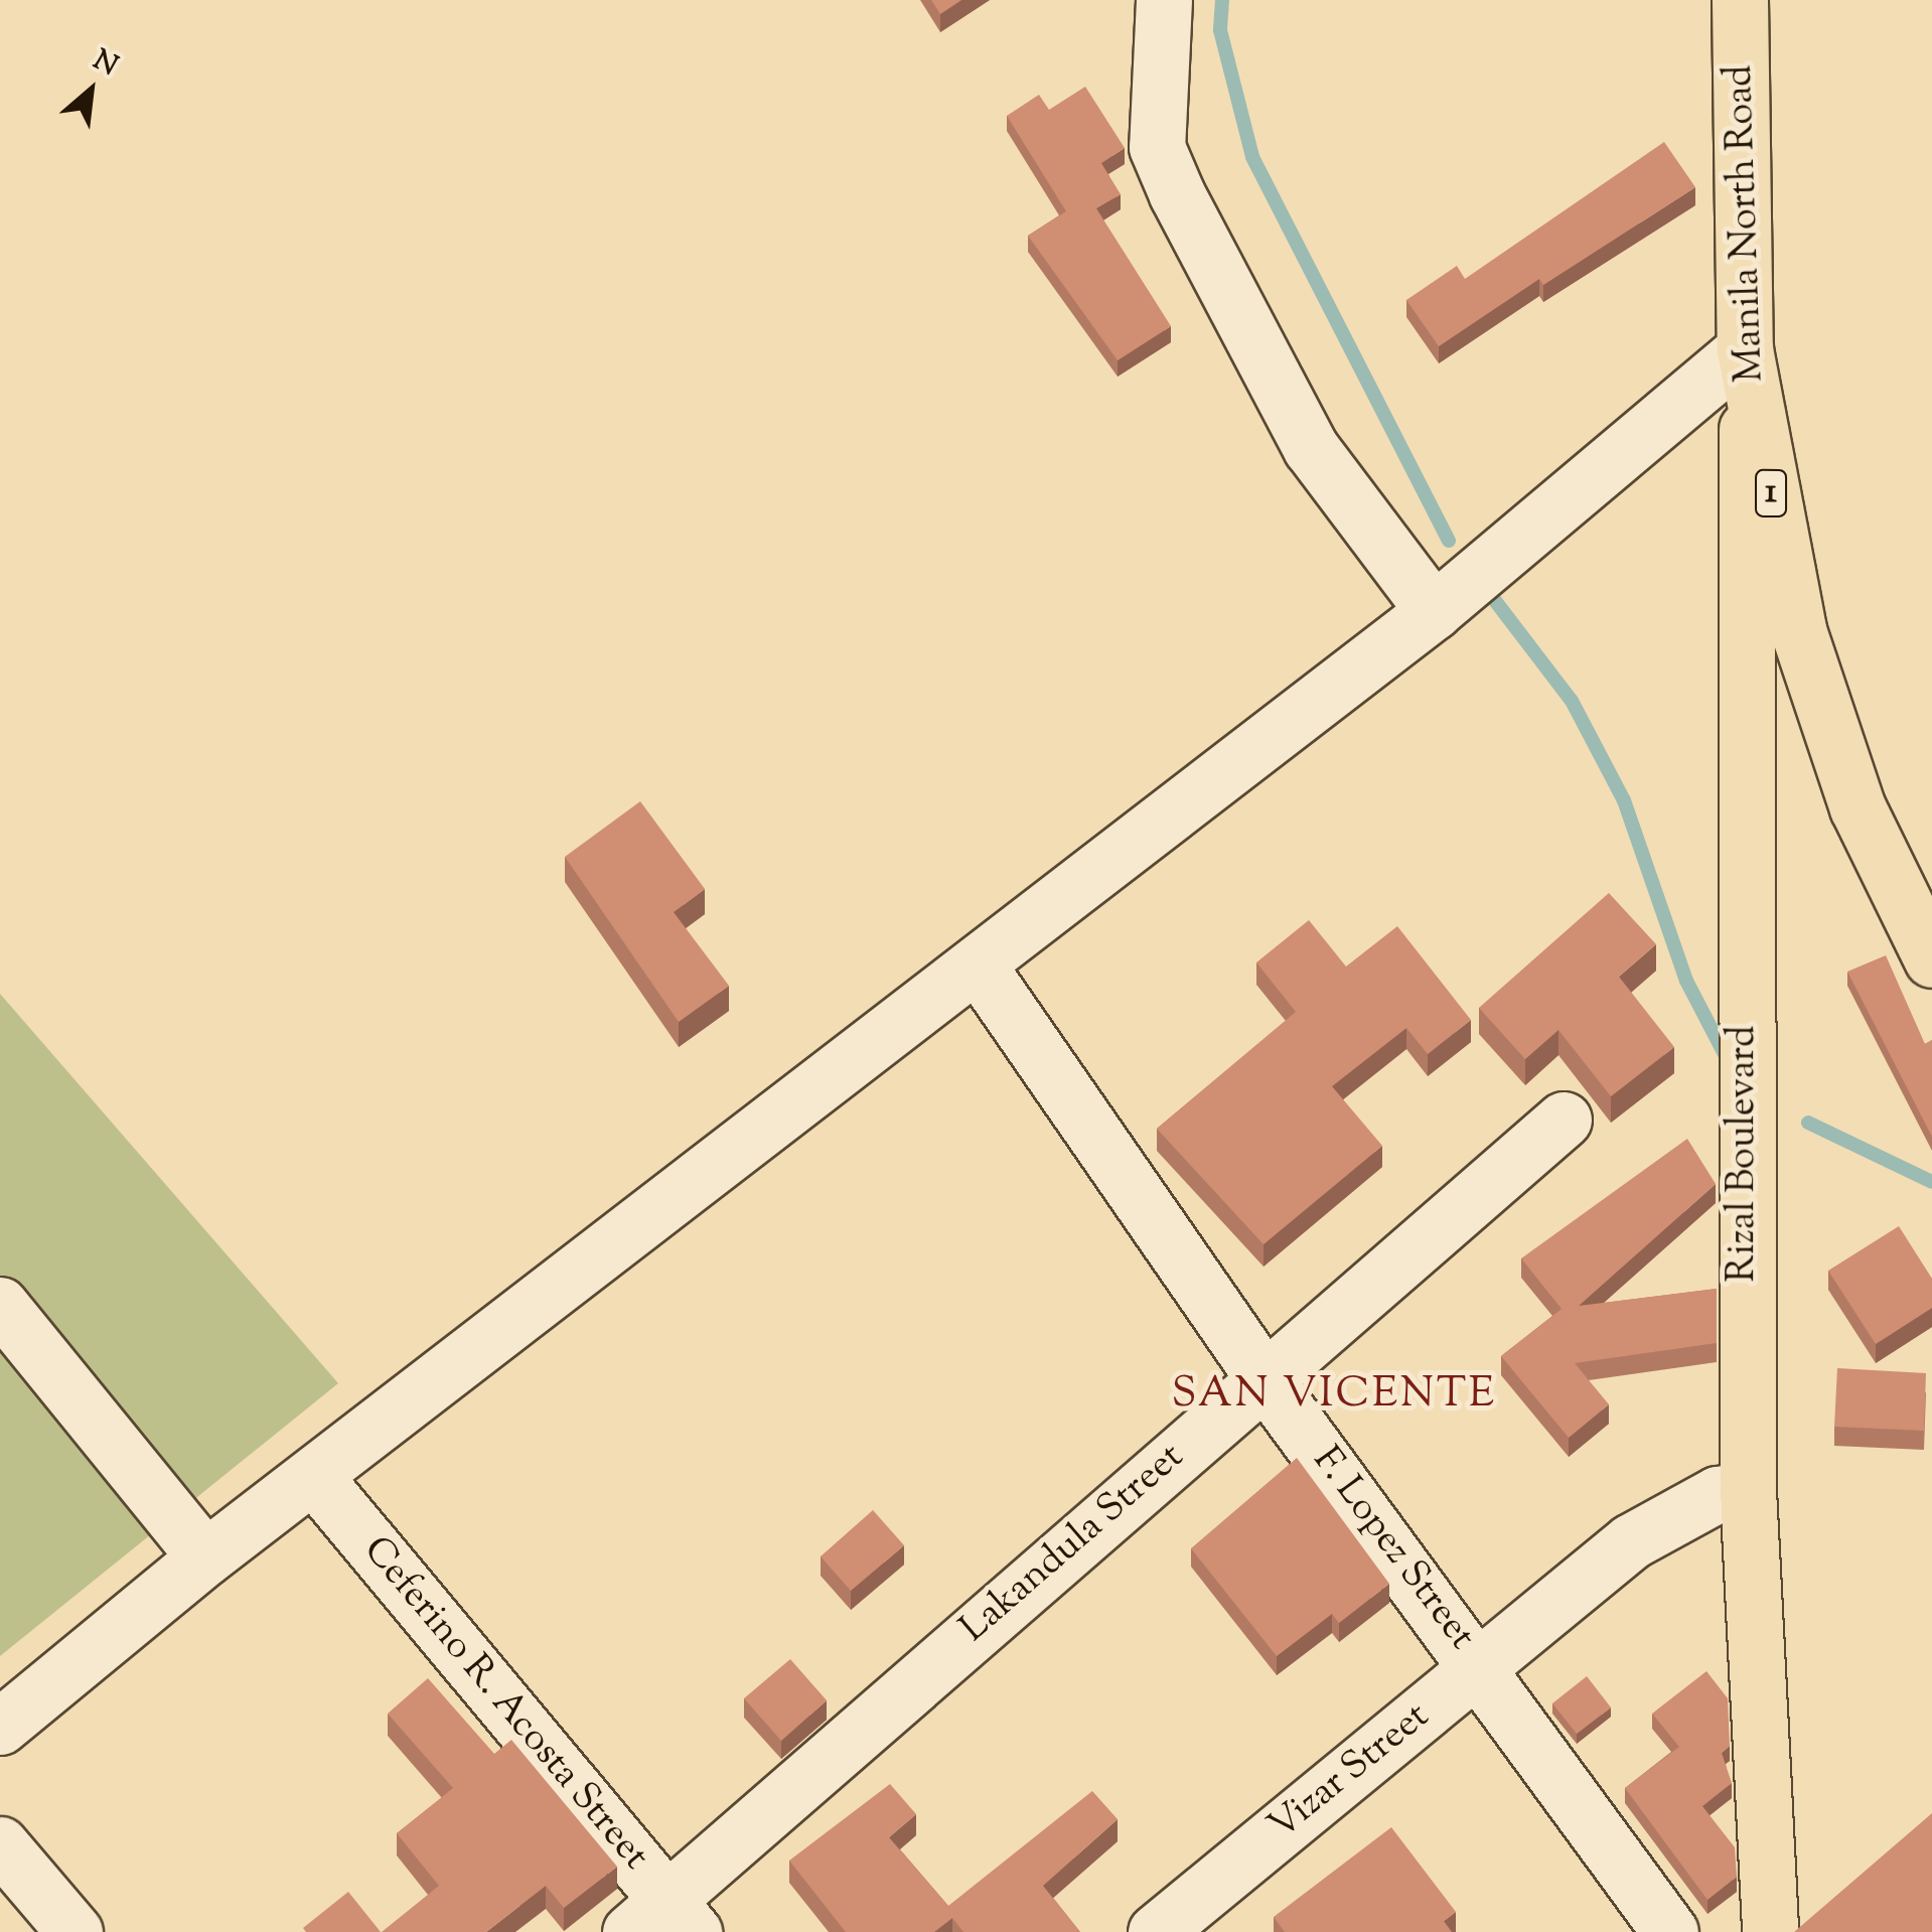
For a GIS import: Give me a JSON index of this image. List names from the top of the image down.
{
  "streets": {
    "main road": ["Manila North Road", "1", "Rizal Boulevard"],
    "street": [
      "Lakandula Street",
      "F. Lopez Street",
      "Ceferino R. Acosta Street",
      "Vizar Street"
    ]
  },
  "crossings": [
    ["Manila North Road", "Rizal Boulevard"],
    ["Rizal Boulevard", "Vizar Street"],
    ["Lakandula Street", "F. Lopez Street"],
    ["Lakandula Street", "Ceferino R. Acosta Street"],
    ["F. Lopez Street", "Vizar Street"]
  ],
  "districts": ["SAN VICENTE"],
  "north": "top right"
}
